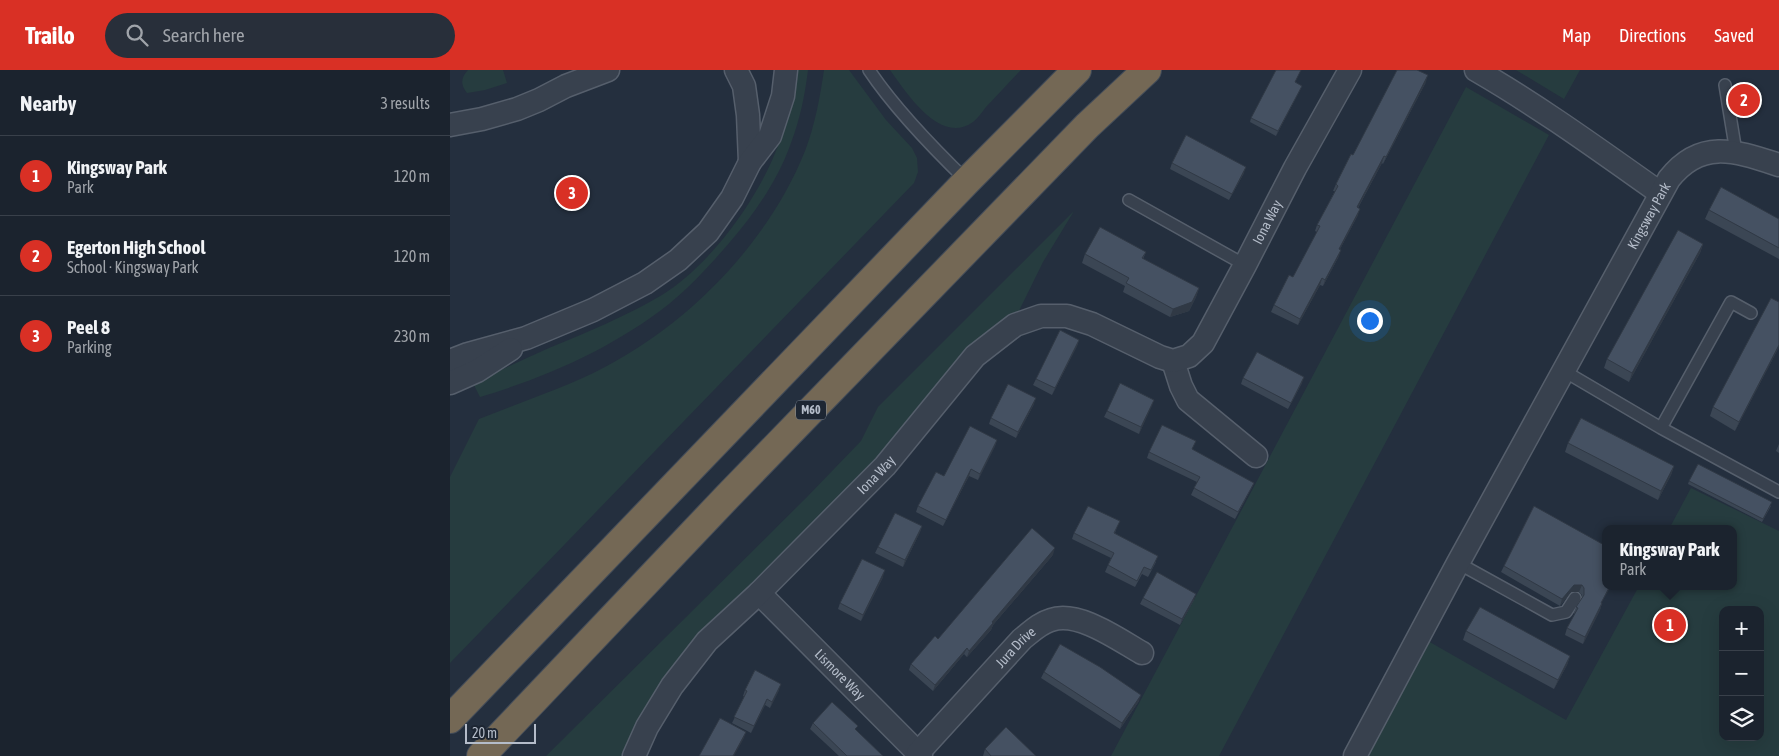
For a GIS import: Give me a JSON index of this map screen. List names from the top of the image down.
{
  "streets": {
    "highway": ["M60"],
    "street": [
      "Kingsway Park",
      "Iona Way",
      "Jura Drive",
      "Lismore Way"
    ]
  },
  "crossings": [
    ["Iona Way", "Lismore Way"],
    ["Jura Drive", "Lismore Way"]
  ],
  "scale_bar": "20 m",
  "page": {
    "header": "Trailo",
    "search": "Search here",
    "nav": ["Map", "Directions", "Saved"],
    "heading": ["Nearby", "3 results"],
    "pins": ["2", "3", "1"],
    "list": [
      {
        "mark": "1",
        "name": "Kingsway Park",
        "note": "Park",
        "value": "120 m"
      },
      {
        "mark": "2",
        "name": "Egerton High School",
        "note": "School · Kingsway Park",
        "value": "120 m"
      },
      {
        "mark": "3",
        "name": "Peel 8",
        "note": "Parking",
        "value": "230 m"
      }
    ],
    "popup": ["Kingsway Park", "Park"],
    "map_buttons": ["+", "−"],
    "scale": "20 m"
  }
}
